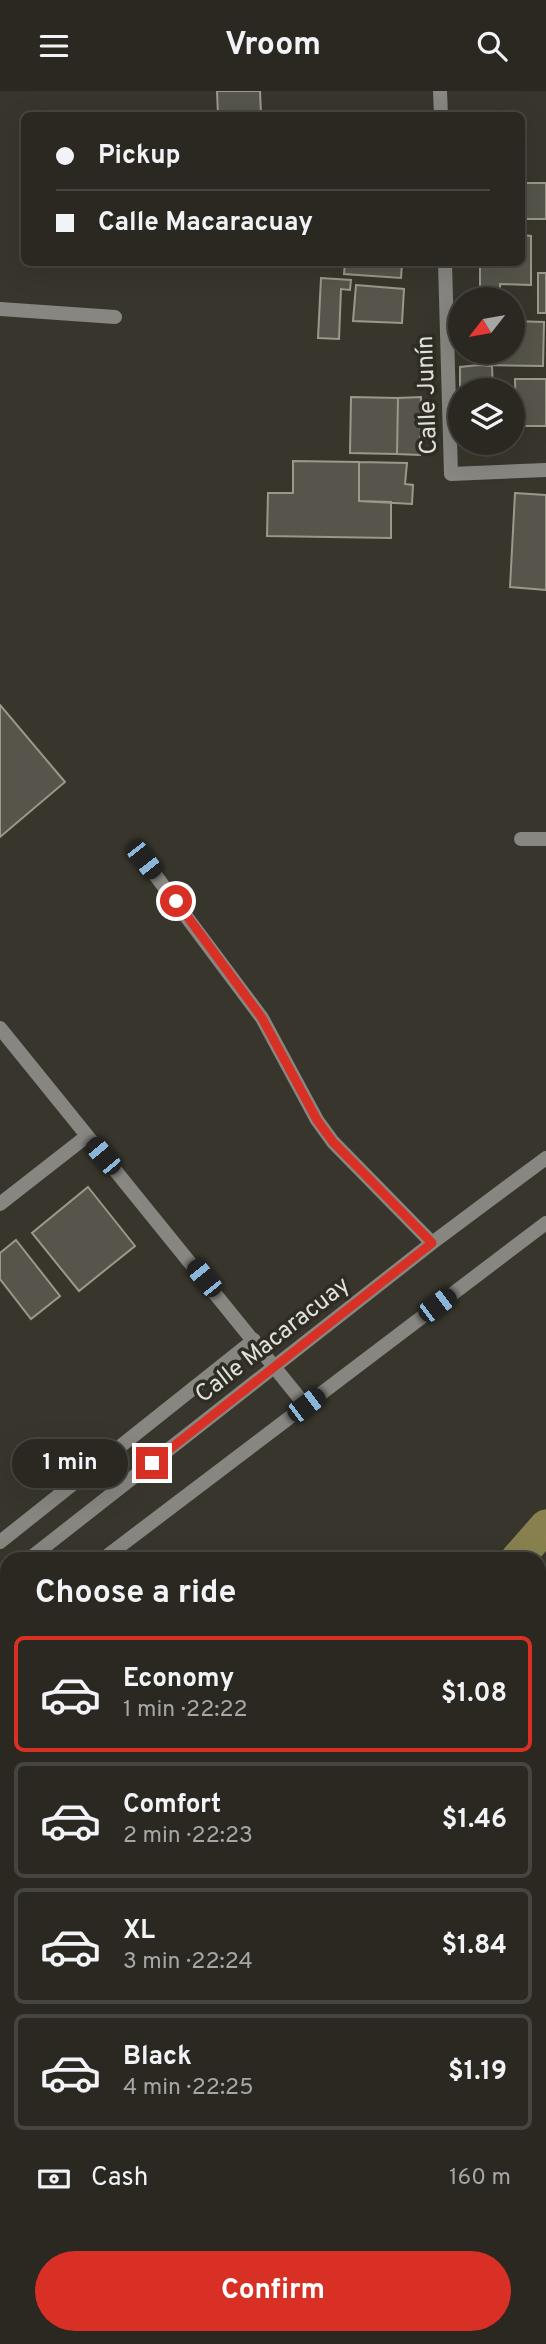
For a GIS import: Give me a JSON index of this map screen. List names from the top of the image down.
{
  "streets": {
    "street": ["Calle Junín", "Calle Macaracuay"]
  },
  "north": "bottom left",
  "page": {
    "header": "Vroom",
    "banner": ["Pickup", "Calle Macaracuay"],
    "bubble": "1 min",
    "heading": "Choose a ride",
    "list": [
      {
        "name": "Economy",
        "note": "1 min · 22:22",
        "value": "$1.08"
      },
      {
        "name": "Comfort",
        "note": "2 min · 22:23",
        "value": "$1.46"
      },
      {
        "name": "XL",
        "note": "3 min · 22:24",
        "value": "$1.84"
      },
      {
        "name": "Black",
        "note": "4 min · 22:25",
        "value": "$1.19"
      }
    ],
    "pay": ["Cash", "160 m"],
    "buttons": "Confirm"
  }
}
